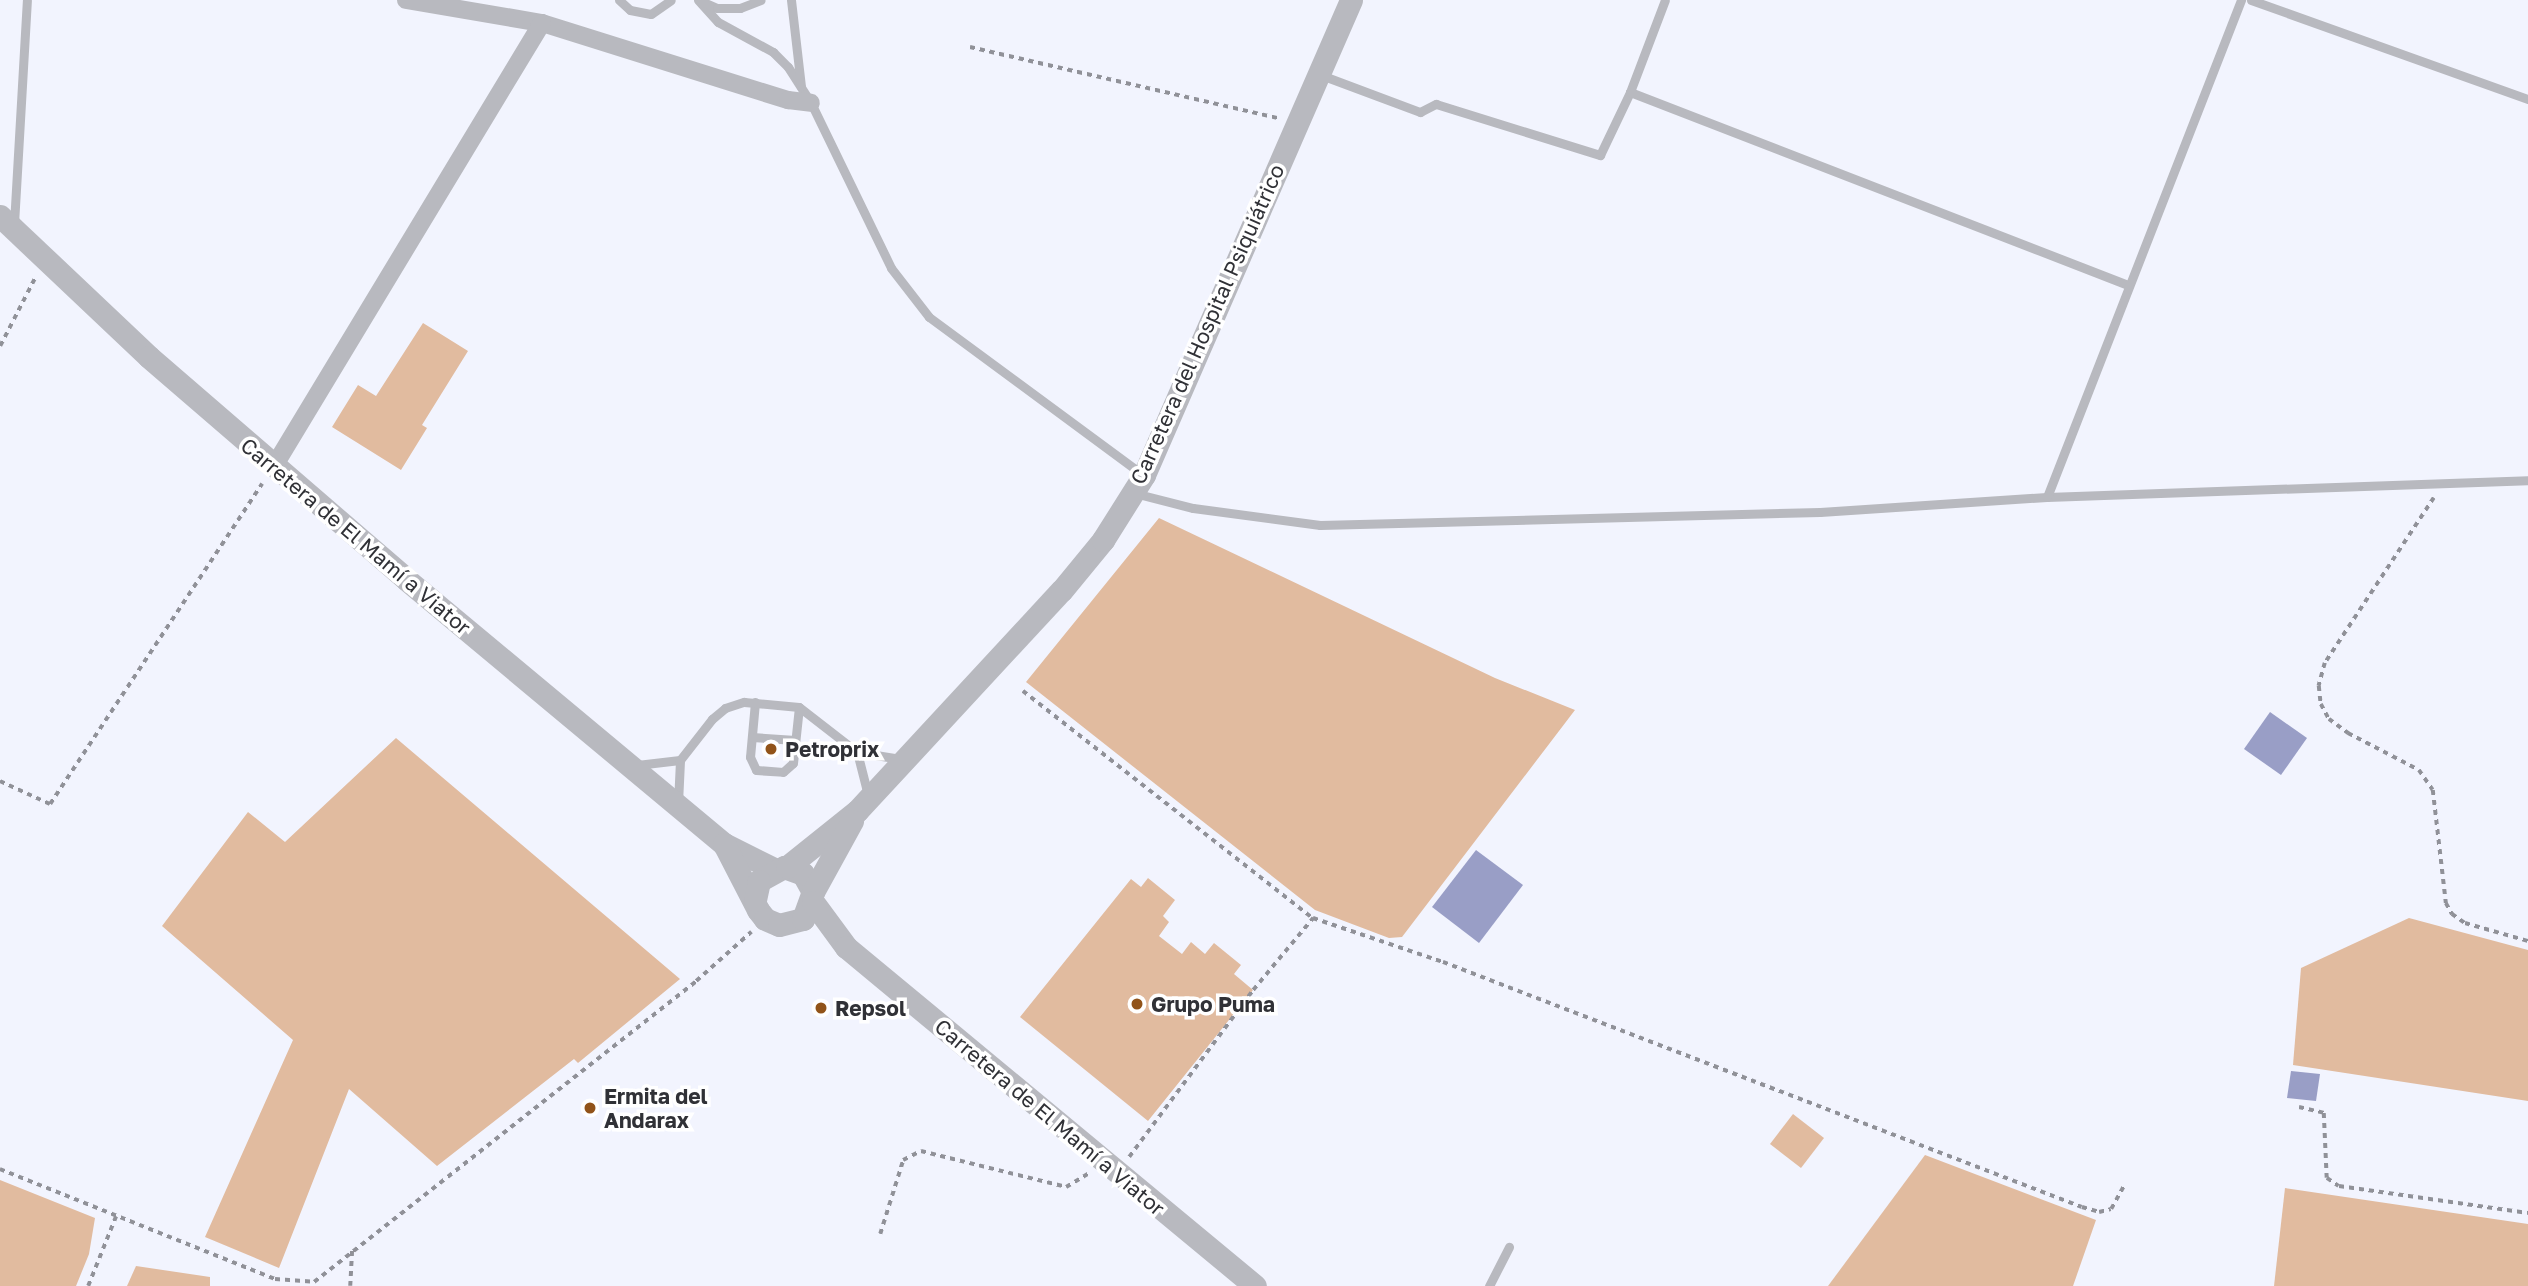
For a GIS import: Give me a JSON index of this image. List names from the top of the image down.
{
  "streets": {
    "street": ["Carretera del Hospital Psiquiátrico", "Carretera de El Mamí a Viator"]
  },
  "places": [
    "Petroprix",
    "Grupo Puma",
    "Repsol",
    "Ermita del Andarax"
  ]
}
